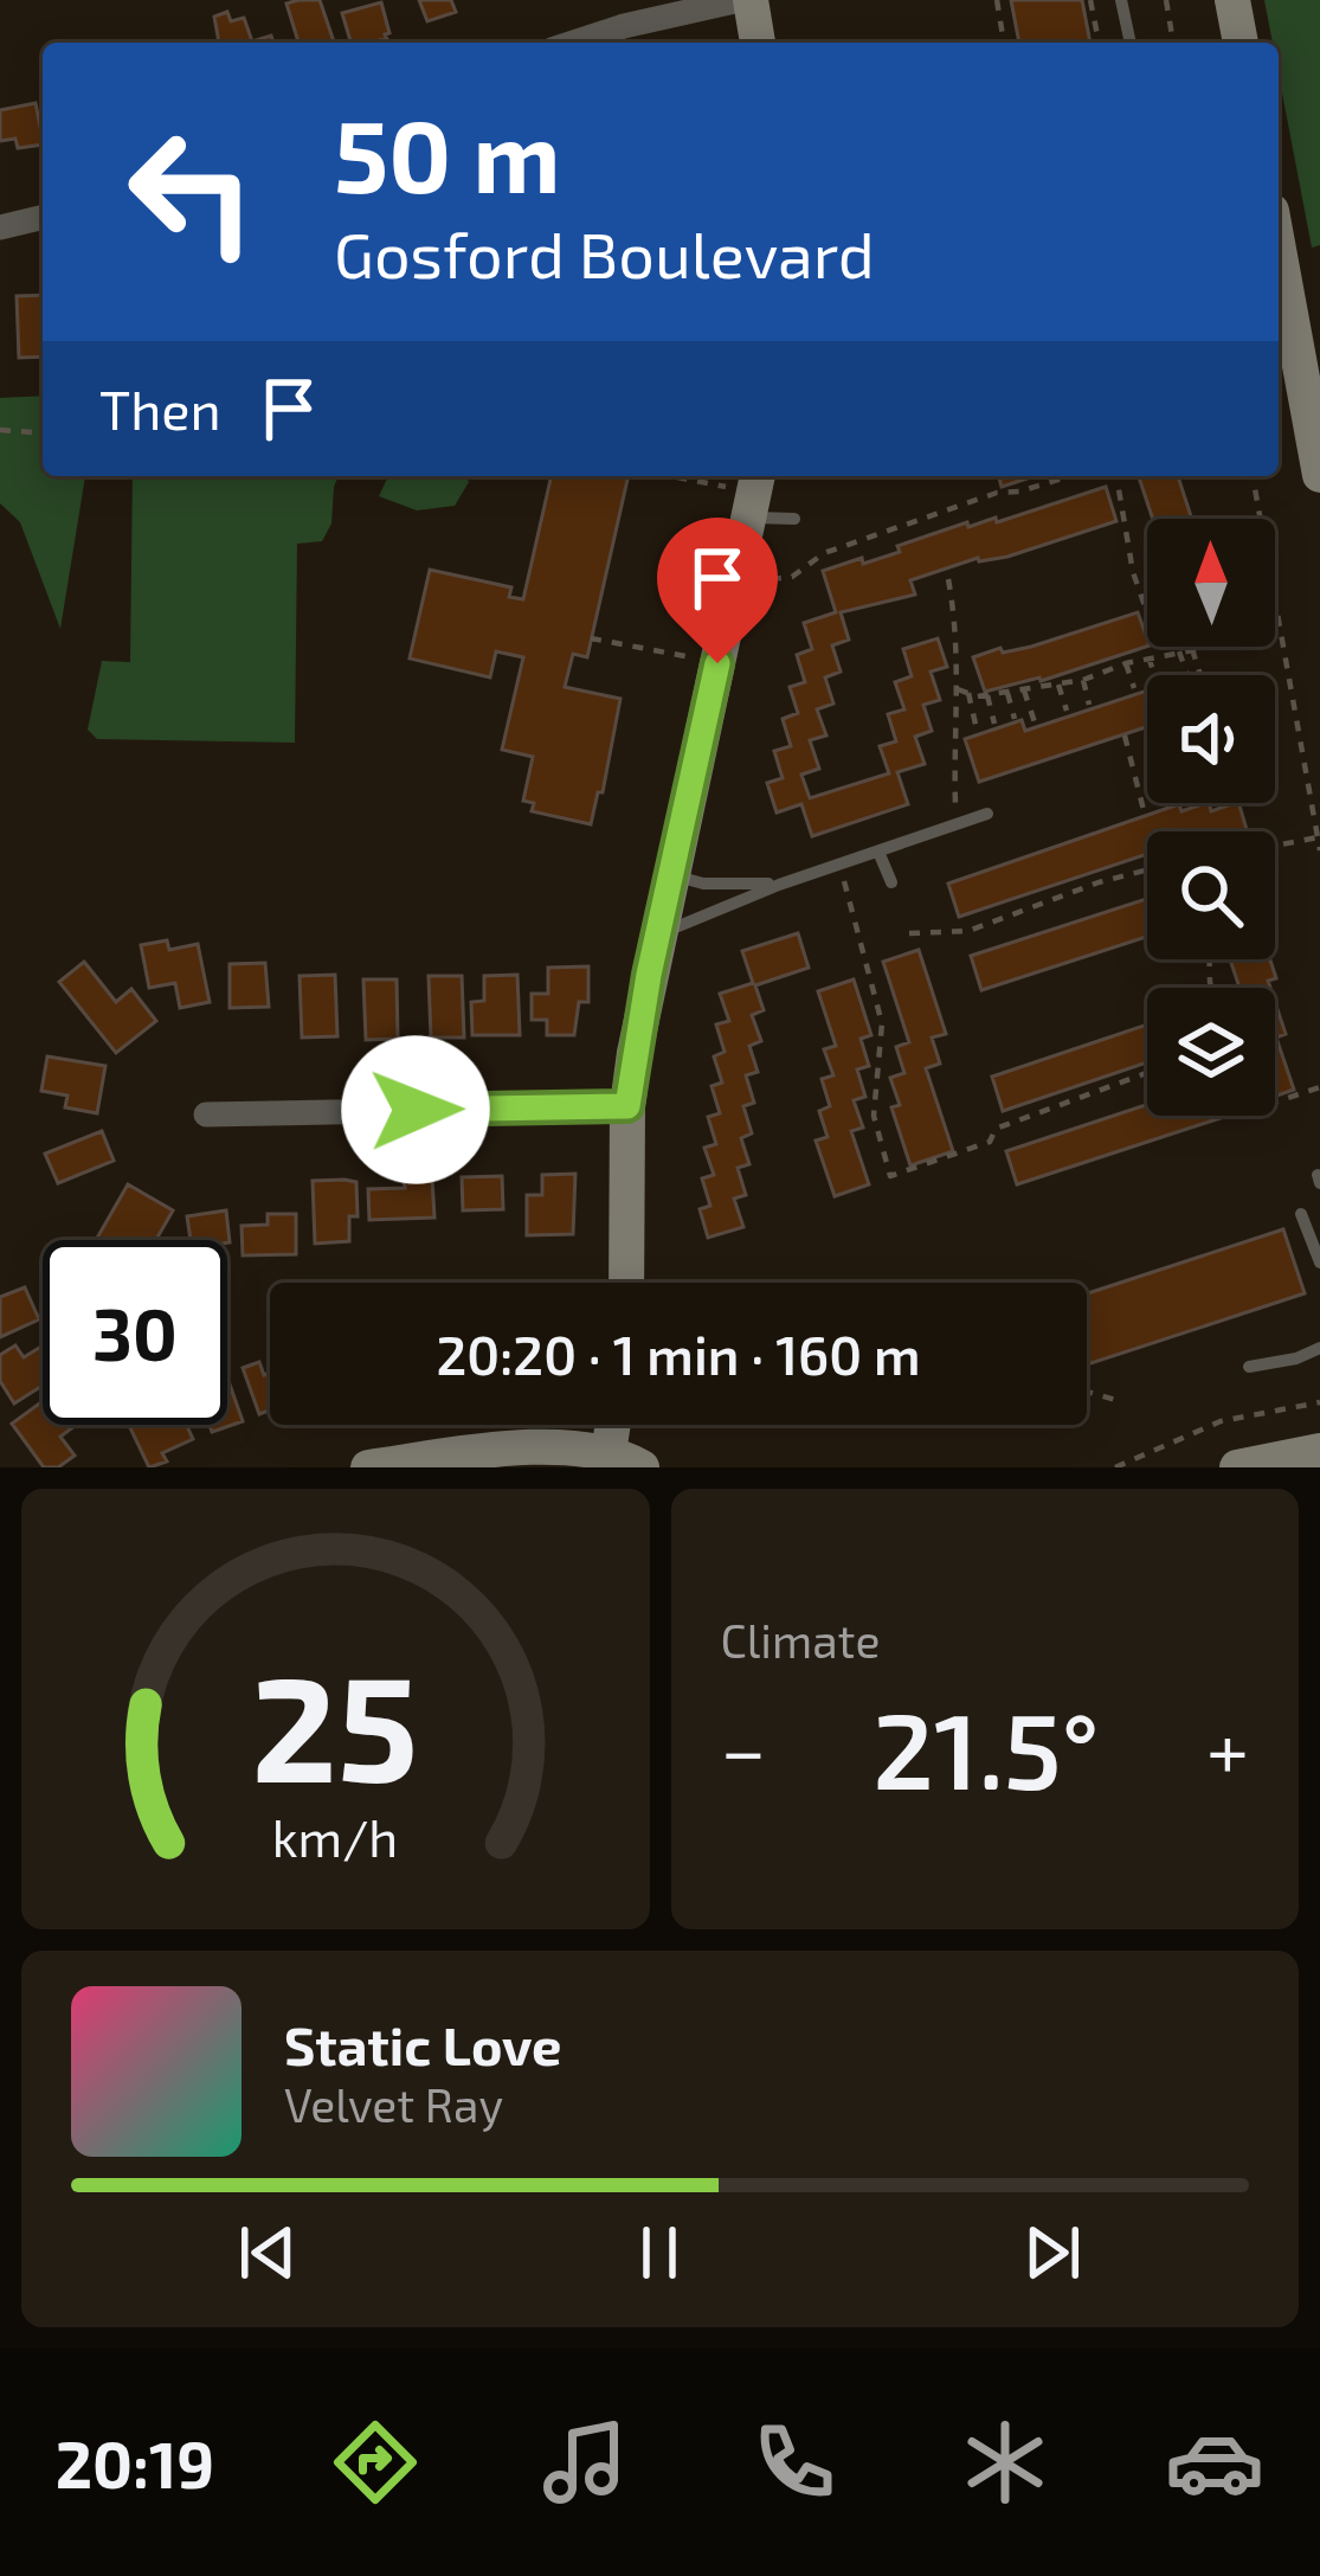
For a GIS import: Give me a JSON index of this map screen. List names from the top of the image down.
{
  "north": "top",
  "page": {
    "turn": ["50 m", "Gosford Boulevard"],
    "then": "Then",
    "limit": "30",
    "trip": "20:20 · 1 min · 160 m",
    "tile": "Climate",
    "heat": ["−", "21.5°", "+"],
    "song": ["Static Love", "Velvet Ray"],
    "tabs": "20:19",
    "gauge": ["25", "km/h"]
  }
}
